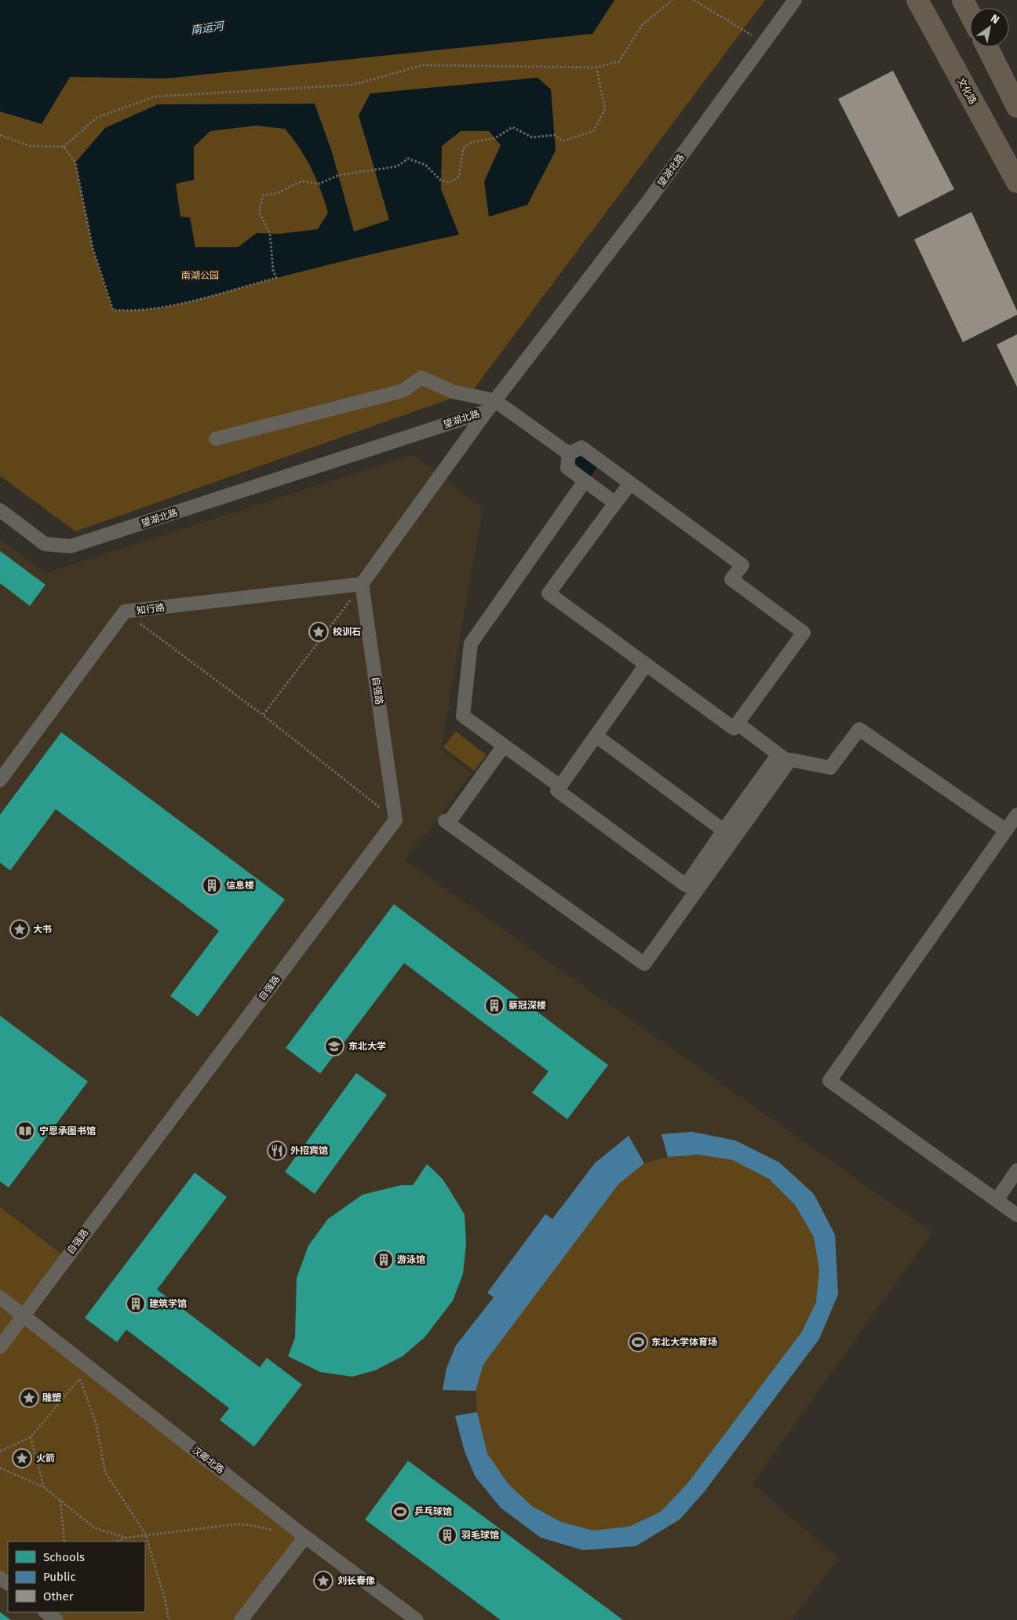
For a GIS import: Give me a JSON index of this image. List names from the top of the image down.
{
  "streets": {
    "main road": ["文化路"],
    "street": [
      "望湖北路",
      "知行路",
      "自强路",
      "汉卿北路"
    ]
  },
  "crossings": [
    ["知行路", "自强路"],
    ["自强路", "汉卿北路"]
  ],
  "water": ["南运河"],
  "parks": ["南湖公园"],
  "places": {
    "place": [
      "校训石",
      "大书",
      "雕塑",
      "火箭",
      "刘长春像"
    ],
    "building": [
      "信息楼",
      "蔡冠深楼",
      "游泳馆",
      "建筑学馆",
      "羽毛球馆"
    ],
    "school or university": ["东北大学"],
    "library": ["宁恩承图书馆"],
    "restaurant": ["外招宾馆"],
    "sports": ["东北大学体育场", "乒乓球馆"]
  },
  "legend": ["Schools", "Public", "Other"],
  "north": "top right"
}
